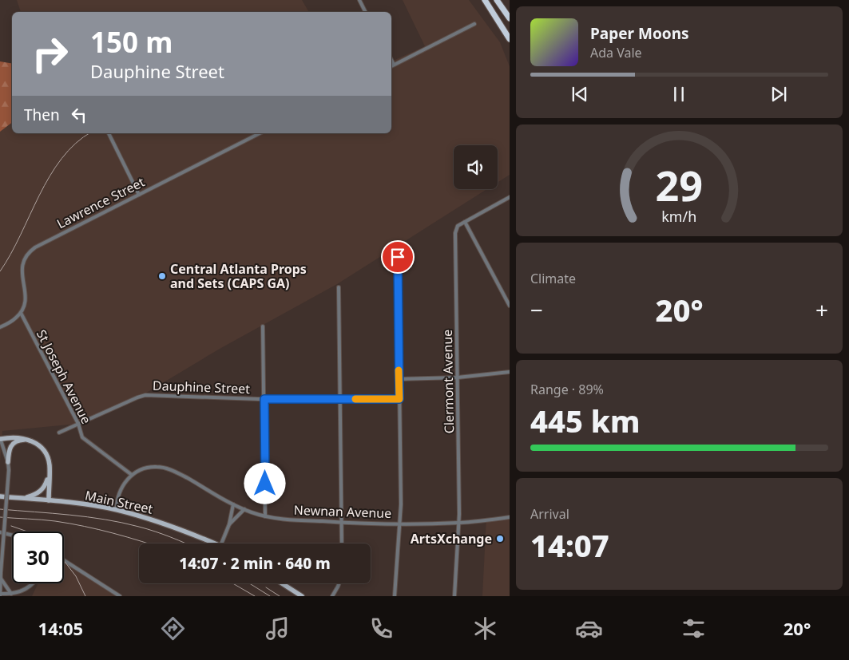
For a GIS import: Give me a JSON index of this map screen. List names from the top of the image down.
{
  "streets": {
    "main road": ["Main Street"],
    "street": [
      "Lawrence Street",
      "St Joseph Avenue",
      "Clermont Avenue",
      "Dauphine Street",
      "Newnan Avenue"
    ]
  },
  "crossings": [
    ["Lawrence Street", "St Joseph Avenue"],
    ["St Joseph Avenue", "Dauphine Street"],
    ["St Joseph Avenue", "Newnan Avenue"],
    ["Clermont Avenue", "Newnan Avenue"],
    ["Main Street", "Newnan Avenue"]
  ],
  "places": ["Central Atlanta Props and Sets (CAPS GA)", "ArtsXchange"],
  "page": {
    "turn": ["150 m", "Dauphine Street"],
    "song": ["Paper Moons", "Ada Vale"],
    "then": "Then",
    "tile": [
      "Climate",
      ["Range · 89%", "445 km"],
      ["Arrival", "14:07"]
    ],
    "heat": ["−", "20°", "+"],
    "limit": "30",
    "trip": "14:07 · 2 min · 640 m",
    "tabs": ["14:05", "20°"],
    "gauge": ["29", "km/h"]
  }
}
